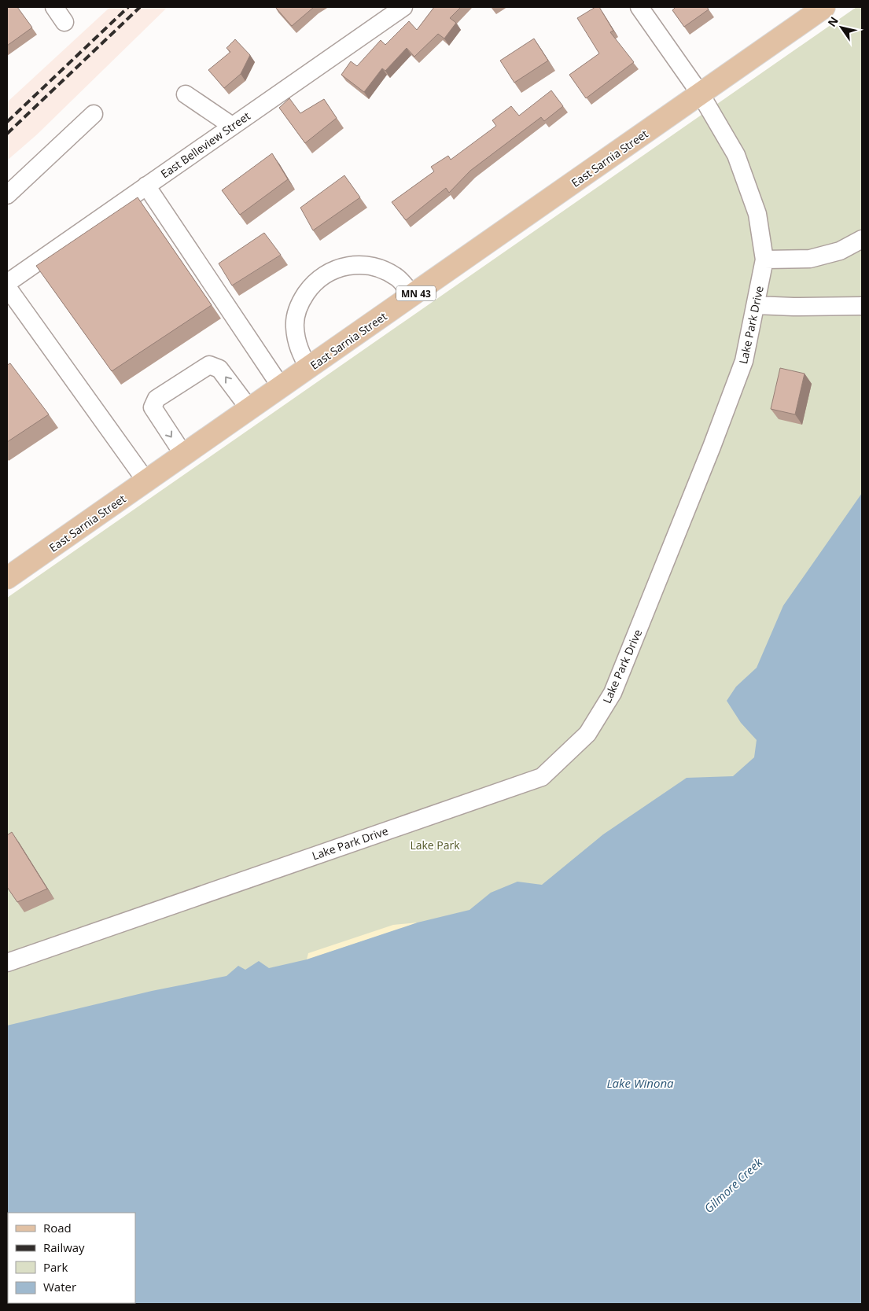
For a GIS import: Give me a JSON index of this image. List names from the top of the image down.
{
  "streets": {
    "main road": ["East Sarnia Street", "MN 43"],
    "street": ["East Belleview Street", "Lake Park Drive"]
  },
  "crossings": [
    ["East Sarnia Street", "Lake Park Drive"]
  ],
  "water": ["Lake Winona", "Gilmore Creek"],
  "parks": ["Lake Park"],
  "legend": [
    "Road",
    "Railway",
    "Park",
    "Water"
  ],
  "north": "top left"
}
